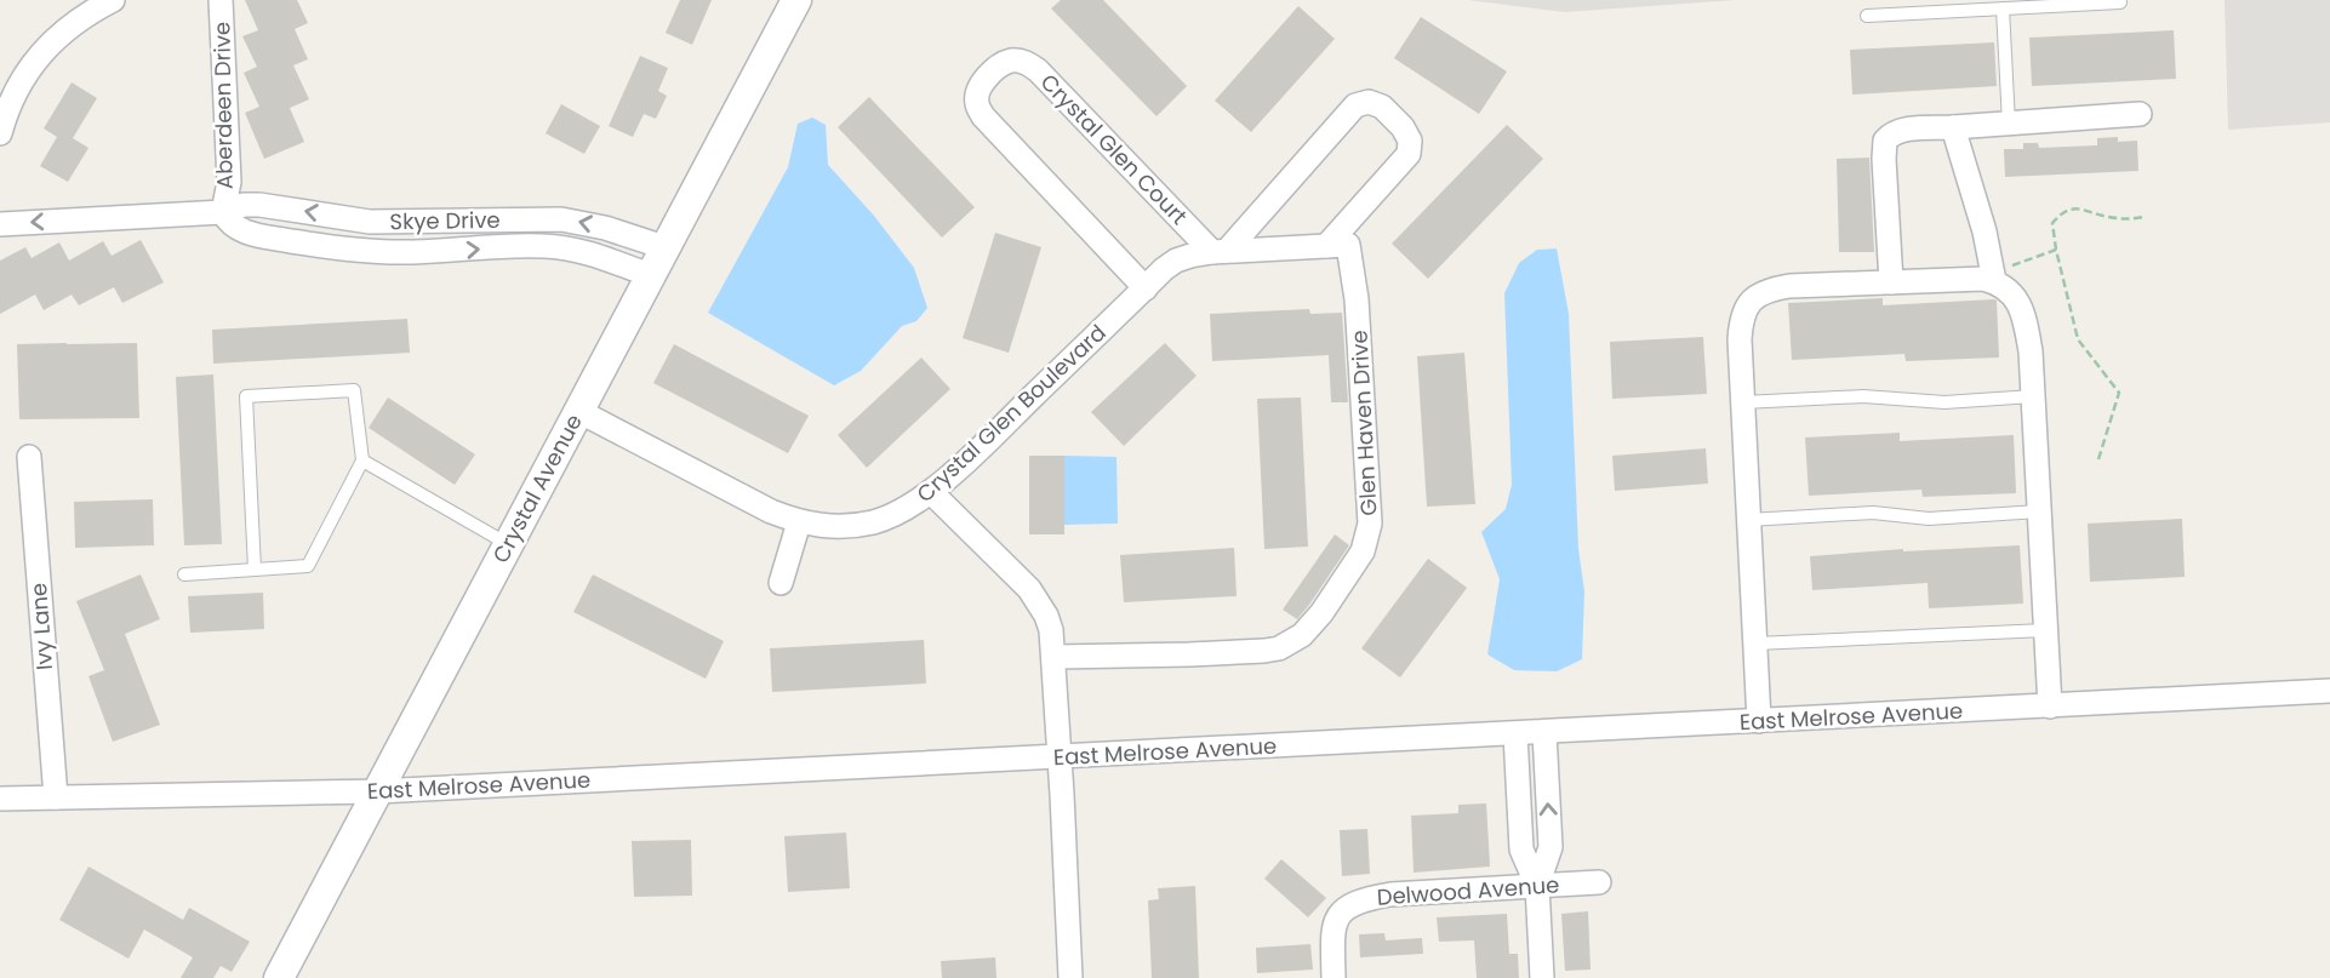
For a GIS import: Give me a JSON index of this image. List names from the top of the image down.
{
  "streets": {
    "street": [
      "Aberdeen Drive",
      "Crystal Glen Court",
      "Skye Drive",
      "Crystal Glen Boulevard",
      "Glen Haven Drive",
      "Crystal Avenue",
      "Ivy Lane",
      "East Melrose Avenue",
      "Delwood Avenue"
    ]
  },
  "crossings": [
    ["Aberdeen Drive", "Skye Drive"],
    ["Crystal Glen Court", "Crystal Glen Boulevard"],
    ["Skye Drive", "Crystal Avenue"],
    ["Crystal Glen Boulevard", "Glen Haven Drive"],
    ["Crystal Glen Boulevard", "Crystal Avenue"],
    ["Crystal Avenue", "East Melrose Avenue"],
    ["Ivy Lane", "East Melrose Avenue"]
  ]
}
